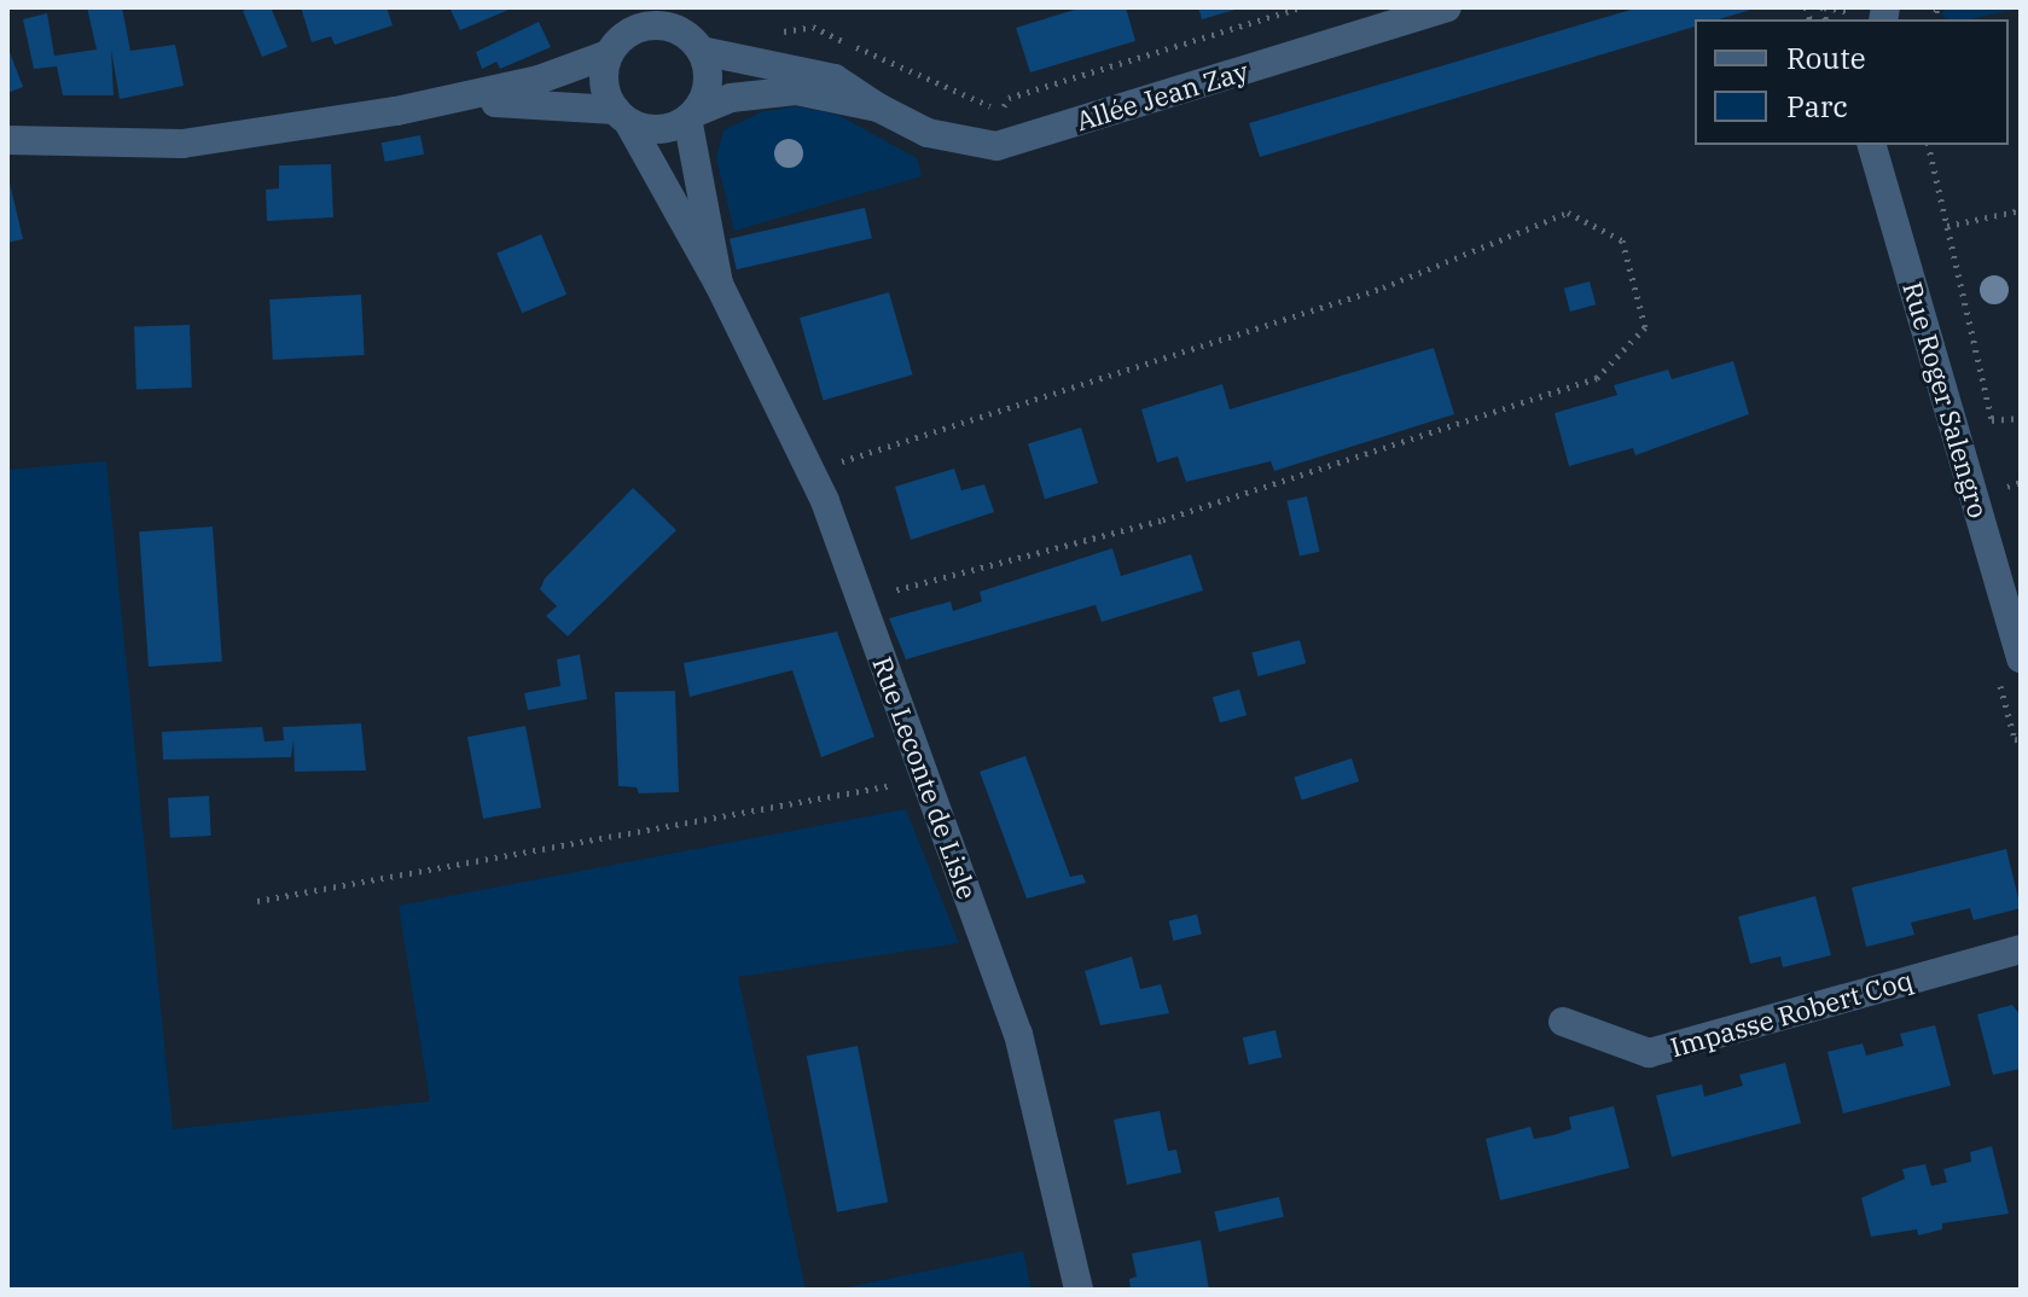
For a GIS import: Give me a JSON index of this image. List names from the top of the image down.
{
  "streets": {
    "street": [
      "Allée Jean Zay",
      "Rue Roger Salengro",
      "Rue Leconte de Lisle",
      "Impasse Robert Coq"
    ]
  },
  "crossings": [
    ["Allée Jean Zay", "Rue Leconte de Lisle"]
  ],
  "legend": ["Route", "Parc"]
}
